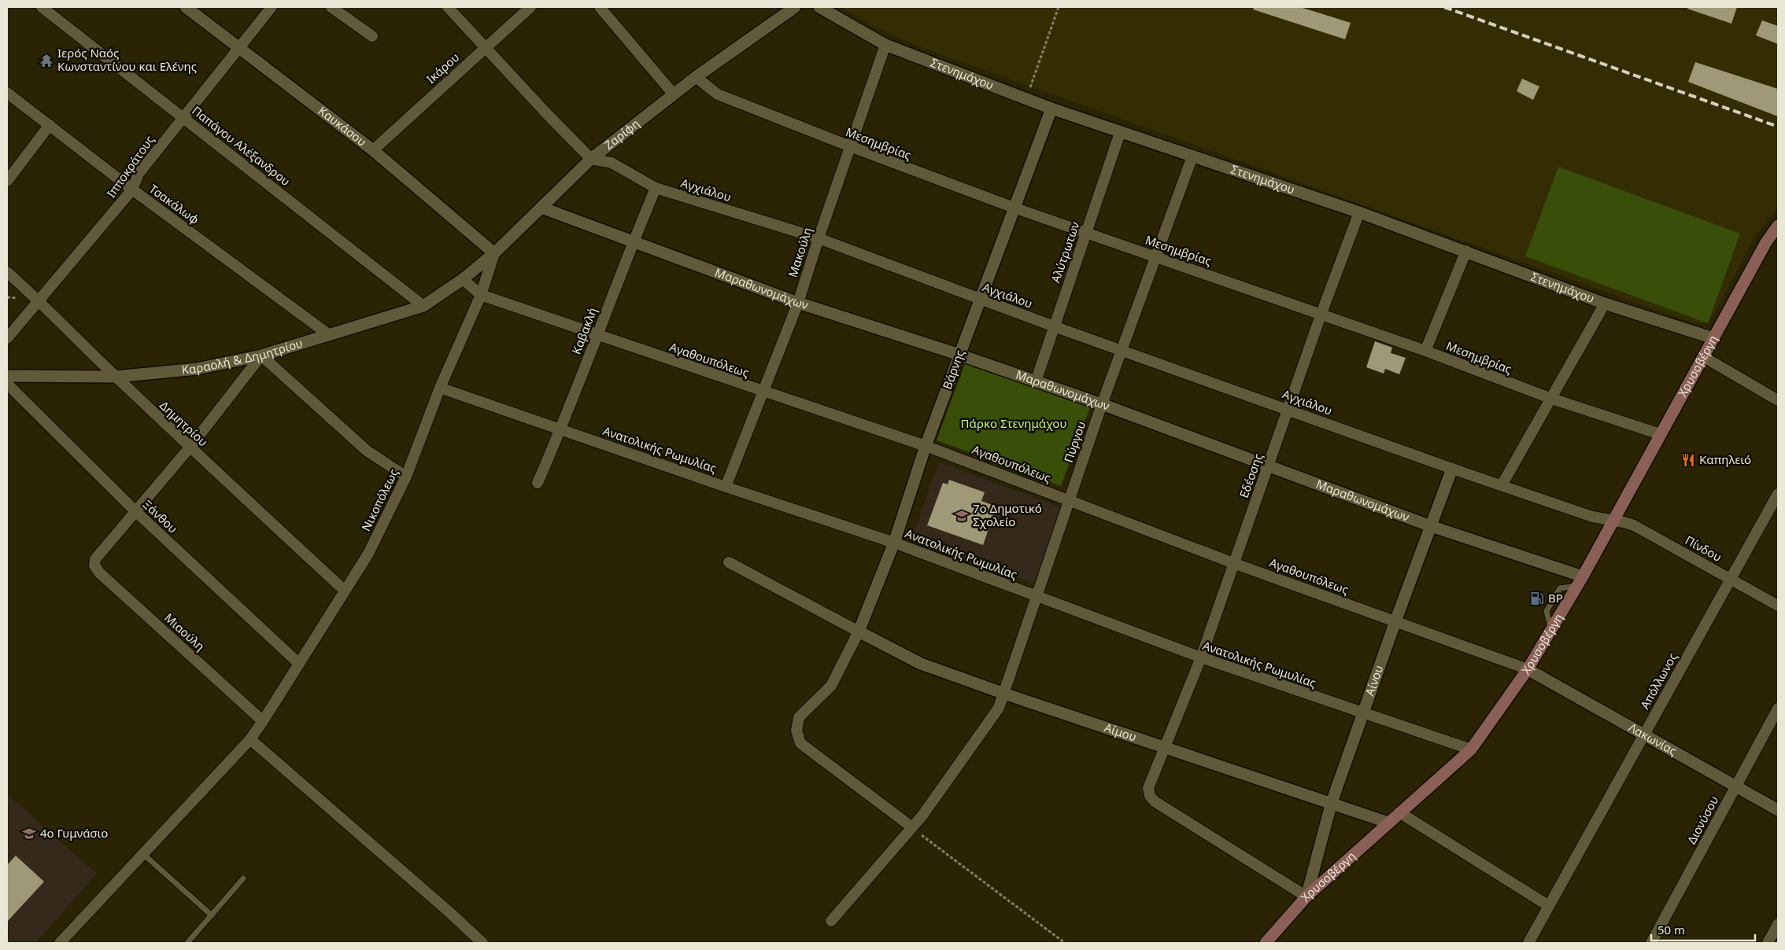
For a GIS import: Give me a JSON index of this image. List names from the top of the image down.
{
  "streets": {
    "main road": ["Χρυσοβέργη"],
    "street": [
      "Ικάρου",
      "Στενημάχου",
      "Καυκάσου",
      "Ζαρίφη",
      "Μεσημβρίας",
      "Παπάγου Αλέξανδρου",
      "Ιπποκράτους",
      "Αγχιάλου",
      "Τσακάλωφ",
      "Μακούλη",
      "Αλύτρωτων",
      "Μαραθωνομάχων",
      "Καβακλή",
      "Καραολή & Δημητρίου",
      "Αγαθουπόλεως",
      "Βάρνης",
      "Δημητρίου",
      "Πύργου",
      "Ανατολικής Ρωμυλίας",
      "Εδέσσης",
      "Νικοπόλεως",
      "Ξάνθου",
      "Πίνδου",
      "Μιαούλη",
      "Αίνου",
      "Απόλλωνος",
      "Αίμου",
      "Λακωνίας",
      "Διονύσου"
    ]
  },
  "crossings": [
    ["Ικάρου", "Καυκάσου"],
    ["Στενημάχου", "Μακούλη"],
    ["Στενημάχου", "Αλύτρωτων"],
    ["Στενημάχου", "Χρυσοβέργη"],
    ["Στενημάχου", "Βάρνης"],
    ["Στενημάχου", "Πύργου"],
    ["Στενημάχου", "Εδέσσης"],
    ["Καυκάσου", "Ζαρίφη"],
    ["Καυκάσου", "Ιπποκράτους"],
    ["Καυκάσου", "Νικοπόλεως"],
    ["Ζαρίφη", "Μεσημβρίας"],
    ["Ζαρίφη", "Αγχιάλου"],
    ["Ζαρίφη", "Μαραθωνομάχων"],
    ["Ζαρίφη", "Καραολή & Δημητρίου"],
    ["Ζαρίφη", "Νικοπόλεως"],
    ["Μεσημβρίας", "Μακούλη"],
    ["Μεσημβρίας", "Αλύτρωτων"],
    ["Μεσημβρίας", "Χρυσοβέργη"],
    ["Μεσημβρίας", "Βάρνης"],
    ["Μεσημβρίας", "Πύργου"],
    ["Μεσημβρίας", "Εδέσσης"],
    ["Παπάγου Αλέξανδρου", "Ιπποκράτους"],
    ["Παπάγου Αλέξανδρου", "Καραολή & Δημητρίου"],
    ["Ιπποκράτους", "Τσακάλωφ"],
    ["Ιπποκράτους", "Δημητρίου"],
    ["Αγχιάλου", "Μακούλη"],
    ["Αγχιάλου", "Αλύτρωτων"],
    ["Αγχιάλου", "Καβακλή"],
    ["Αγχιάλου", "Χρυσοβέργη"],
    ["Αγχιάλου", "Βάρνης"],
    ["Αγχιάλου", "Πύργου"],
    ["Αγχιάλου", "Εδέσσης"],
    ["Αγχιάλου", "Πίνδου"],
    ["Αγχιάλου", "Αίνου"],
    ["Τσακάλωφ", "Καραολή & Δημητρίου"],
    ["Μακούλη", "Μαραθωνομάχων"],
    ["Μακούλη", "Αγαθουπόλεως"],
    ["Μακούλη", "Ανατολικής Ρωμυλίας"],
    ["Αλύτρωτων", "Μαραθωνομάχων"],
    ["Μαραθωνομάχων", "Καβακλή"],
    ["Μαραθωνομάχων", "Χρυσοβέργη"],
    ["Μαραθωνομάχων", "Βάρνης"],
    ["Μαραθωνομάχων", "Πύργου"],
    ["Μαραθωνομάχων", "Εδέσσης"],
    ["Μαραθωνομάχων", "Αίνου"],
    ["Καβακλή", "Αγαθουπόλεως"],
    ["Καβακλή", "Ανατολικής Ρωμυλίας"],
    ["Καραολή & Δημητρίου", "Δημητρίου"],
    ["Αγαθουπόλεως", "Χρυσοβέργη"],
    ["Αγαθουπόλεως", "Βάρνης"],
    ["Αγαθουπόλεως", "Πύργου"],
    ["Αγαθουπόλεως", "Εδέσσης"],
    ["Αγαθουπόλεως", "Νικοπόλεως"],
    ["Αγαθουπόλεως", "Αίνου"],
    ["Αγαθουπόλεως", "Λακωνίας"],
    ["Χρυσοβέργη", "Ανατολικής Ρωμυλίας"],
    ["Χρυσοβέργη", "Εδέσσης"],
    ["Χρυσοβέργη", "Πίνδου"],
    ["Χρυσοβέργη", "Αίνου"],
    ["Χρυσοβέργη", "Αίμου"],
    ["Χρυσοβέργη", "Λακωνίας"],
    ["Βάρνης", "Ανατολικής Ρωμυλίας"],
    ["Βάρνης", "Αίμου"],
    ["Δημητρίου", "Νικοπόλεως"],
    ["Πύργου", "Ανατολικής Ρωμυλίας"],
    ["Πύργου", "Αίμου"],
    ["Ανατολικής Ρωμυλίας", "Εδέσσης"],
    ["Ανατολικής Ρωμυλίας", "Νικοπόλεως"],
    ["Ανατολικής Ρωμυλίας", "Αίνου"],
    ["Εδέσσης", "Αίνου"],
    ["Εδέσσης", "Αίμου"],
    ["Νικοπόλεως", "Ξάνθου"],
    ["Νικοπόλεως", "Μιαούλη"],
    ["Ξάνθου", "Μιαούλη"],
    ["Πίνδου", "Απόλλωνος"],
    ["Αίνου", "Αίμου"],
    ["Απόλλωνος", "Λακωνίας"],
    ["Λακωνίας", "Διονύσου"]
  ],
  "parks": ["Πάρκο Στενημάχου"],
  "places": {
    "temple": ["Ιερός Ναός Κωνσταντίνου και Ελένης"],
    "restaurant": ["Καπηλειό"],
    "school or university": ["7ο Δημοτικό Σχολείο", "4o Γυμνάσιο"],
    "fuel station": ["BP"]
  },
  "scale_bar": "50 m"
}
